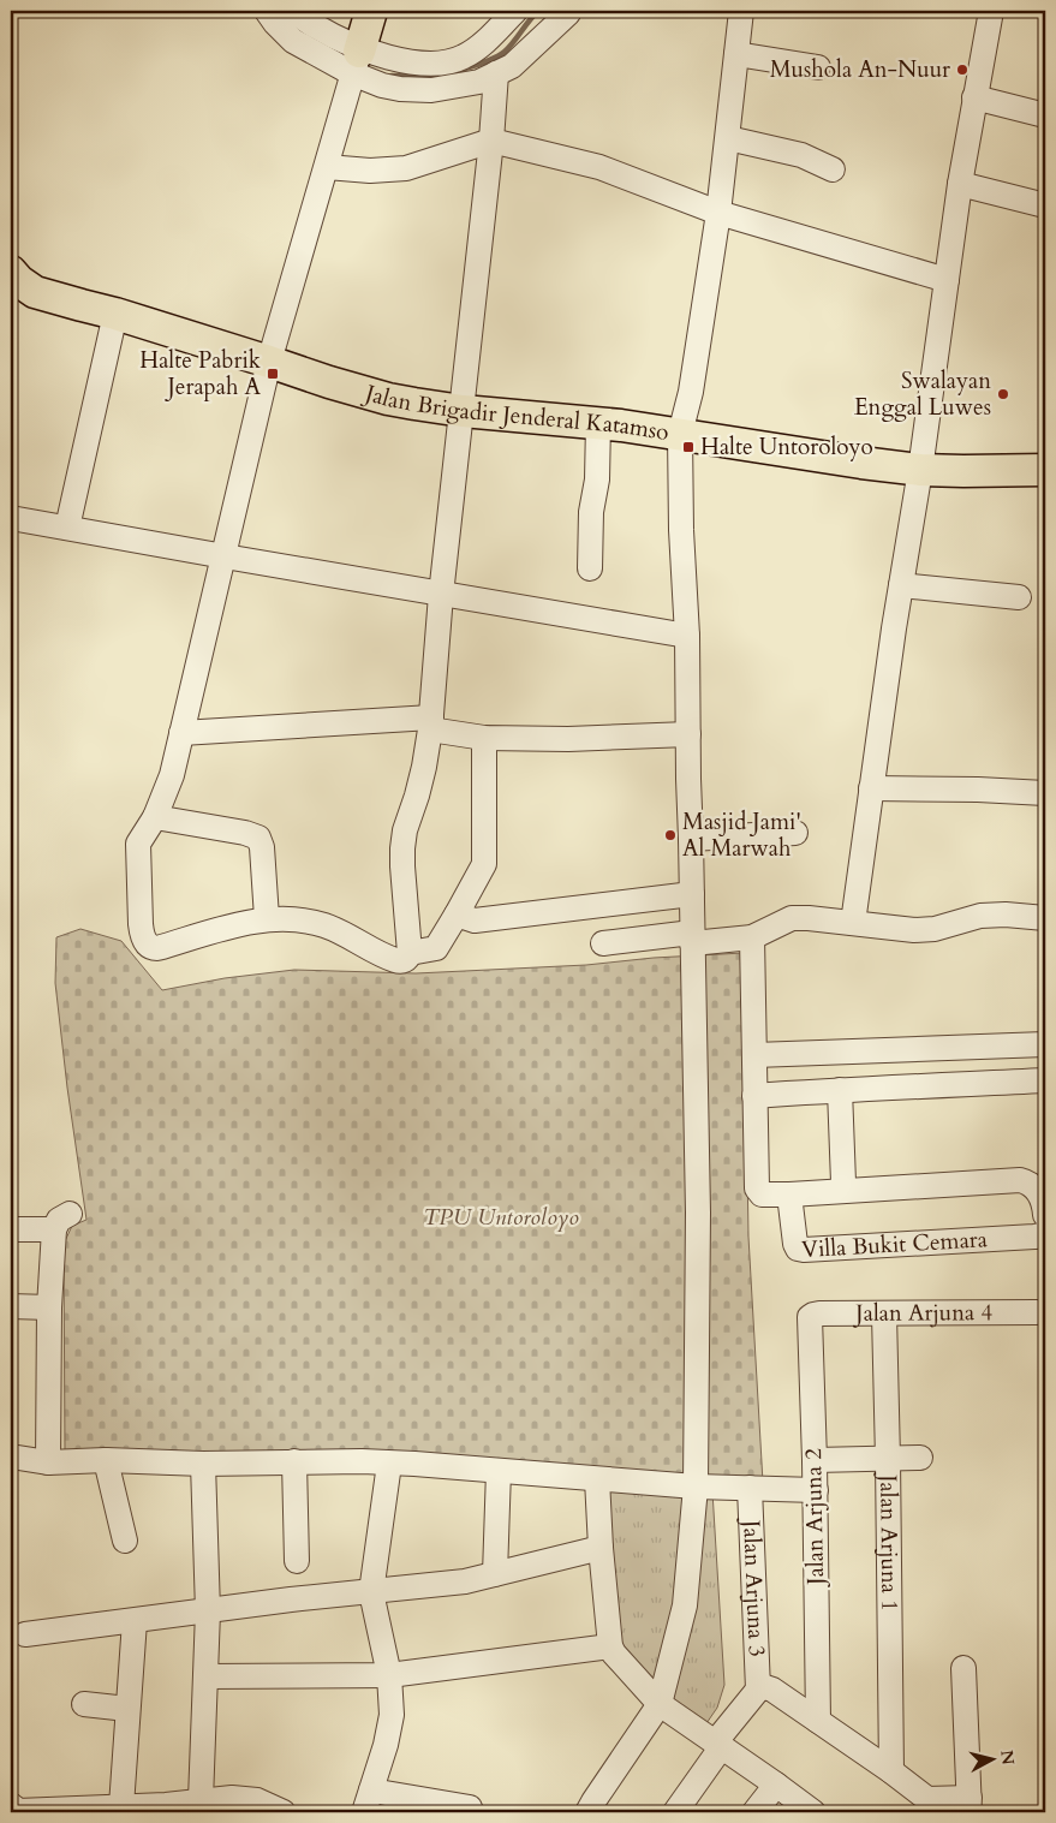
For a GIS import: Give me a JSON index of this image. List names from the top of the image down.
{
  "streets": {
    "main road": ["Jalan Brigadir Jenderal Katamso"],
    "street": [
      "Villa Bukit Cemara",
      "Jalan Arjuna 4",
      "Jalan Arjuna 2",
      "Jalan Arjuna 1",
      "Jalan Arjuna 3"
    ]
  },
  "crossings": [
    ["Jalan Arjuna 4", "Jalan Arjuna 2"],
    ["Jalan Arjuna 4", "Jalan Arjuna 1"]
  ],
  "parks": ["TPU Untoroloyo"],
  "places": {
    "other": ["Mushola An-Nuur", "Swalayan Enggal Luwes", "Masjid Jami' Al Marwah"],
    "transit": ["Halte Pabrik Jerapah A", "Halte Untoroloyo"]
  },
  "north": "right"
}
